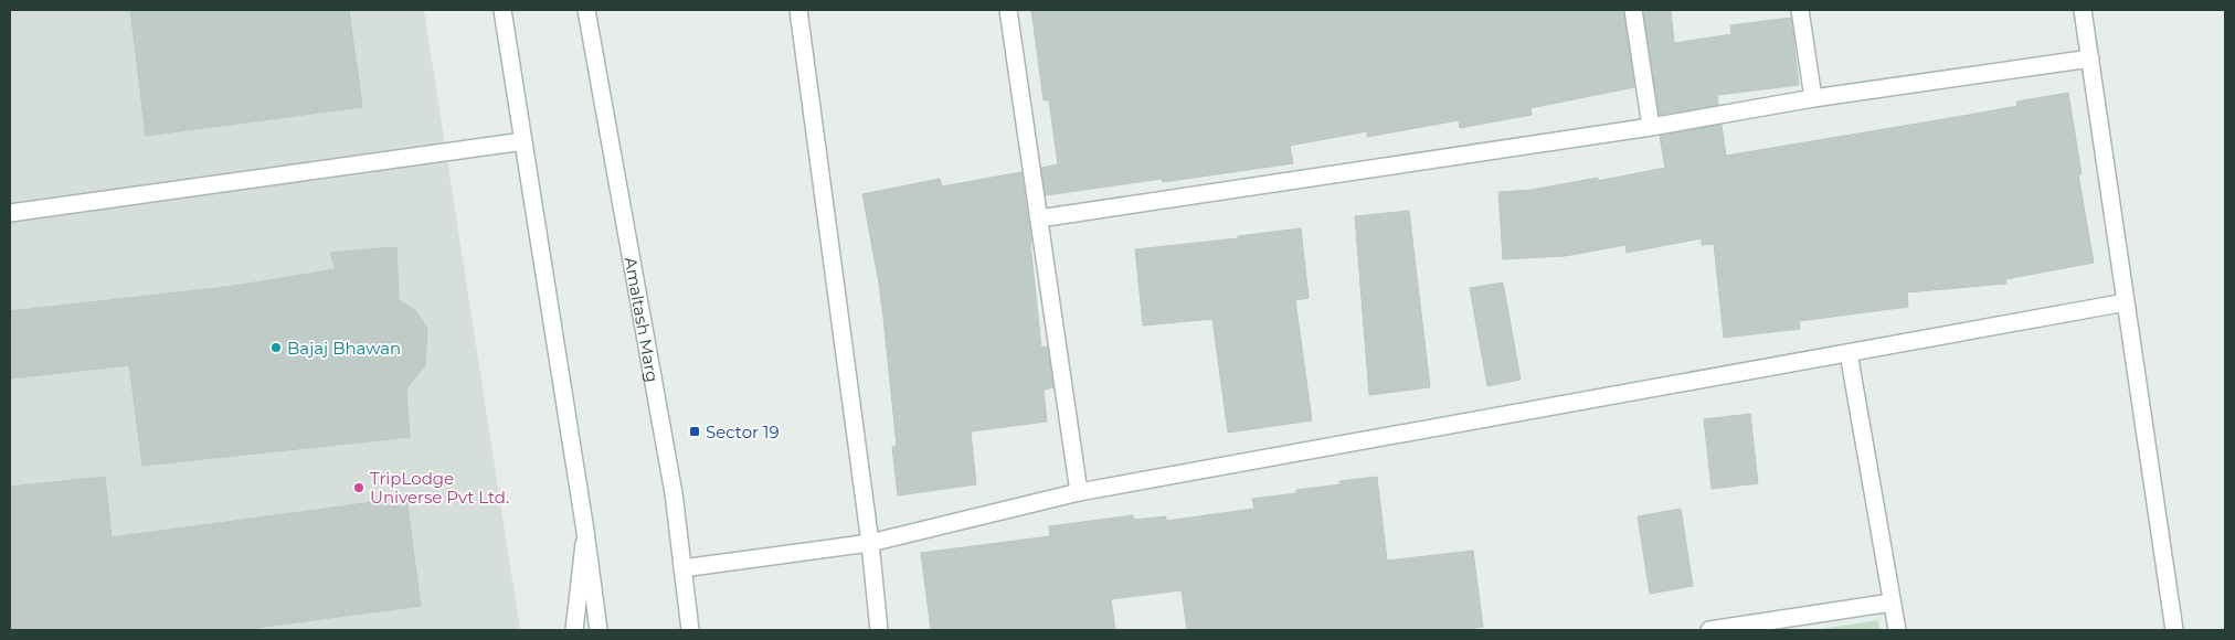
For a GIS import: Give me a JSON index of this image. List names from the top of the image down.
{
  "streets": {
    "street": ["Amaltash Marg"]
  },
  "places": {
    "other": ["Bajaj Bhawan", "TripLodge Universe Pvt Ltd."],
    "transit": ["Sector 19"]
  }
}
